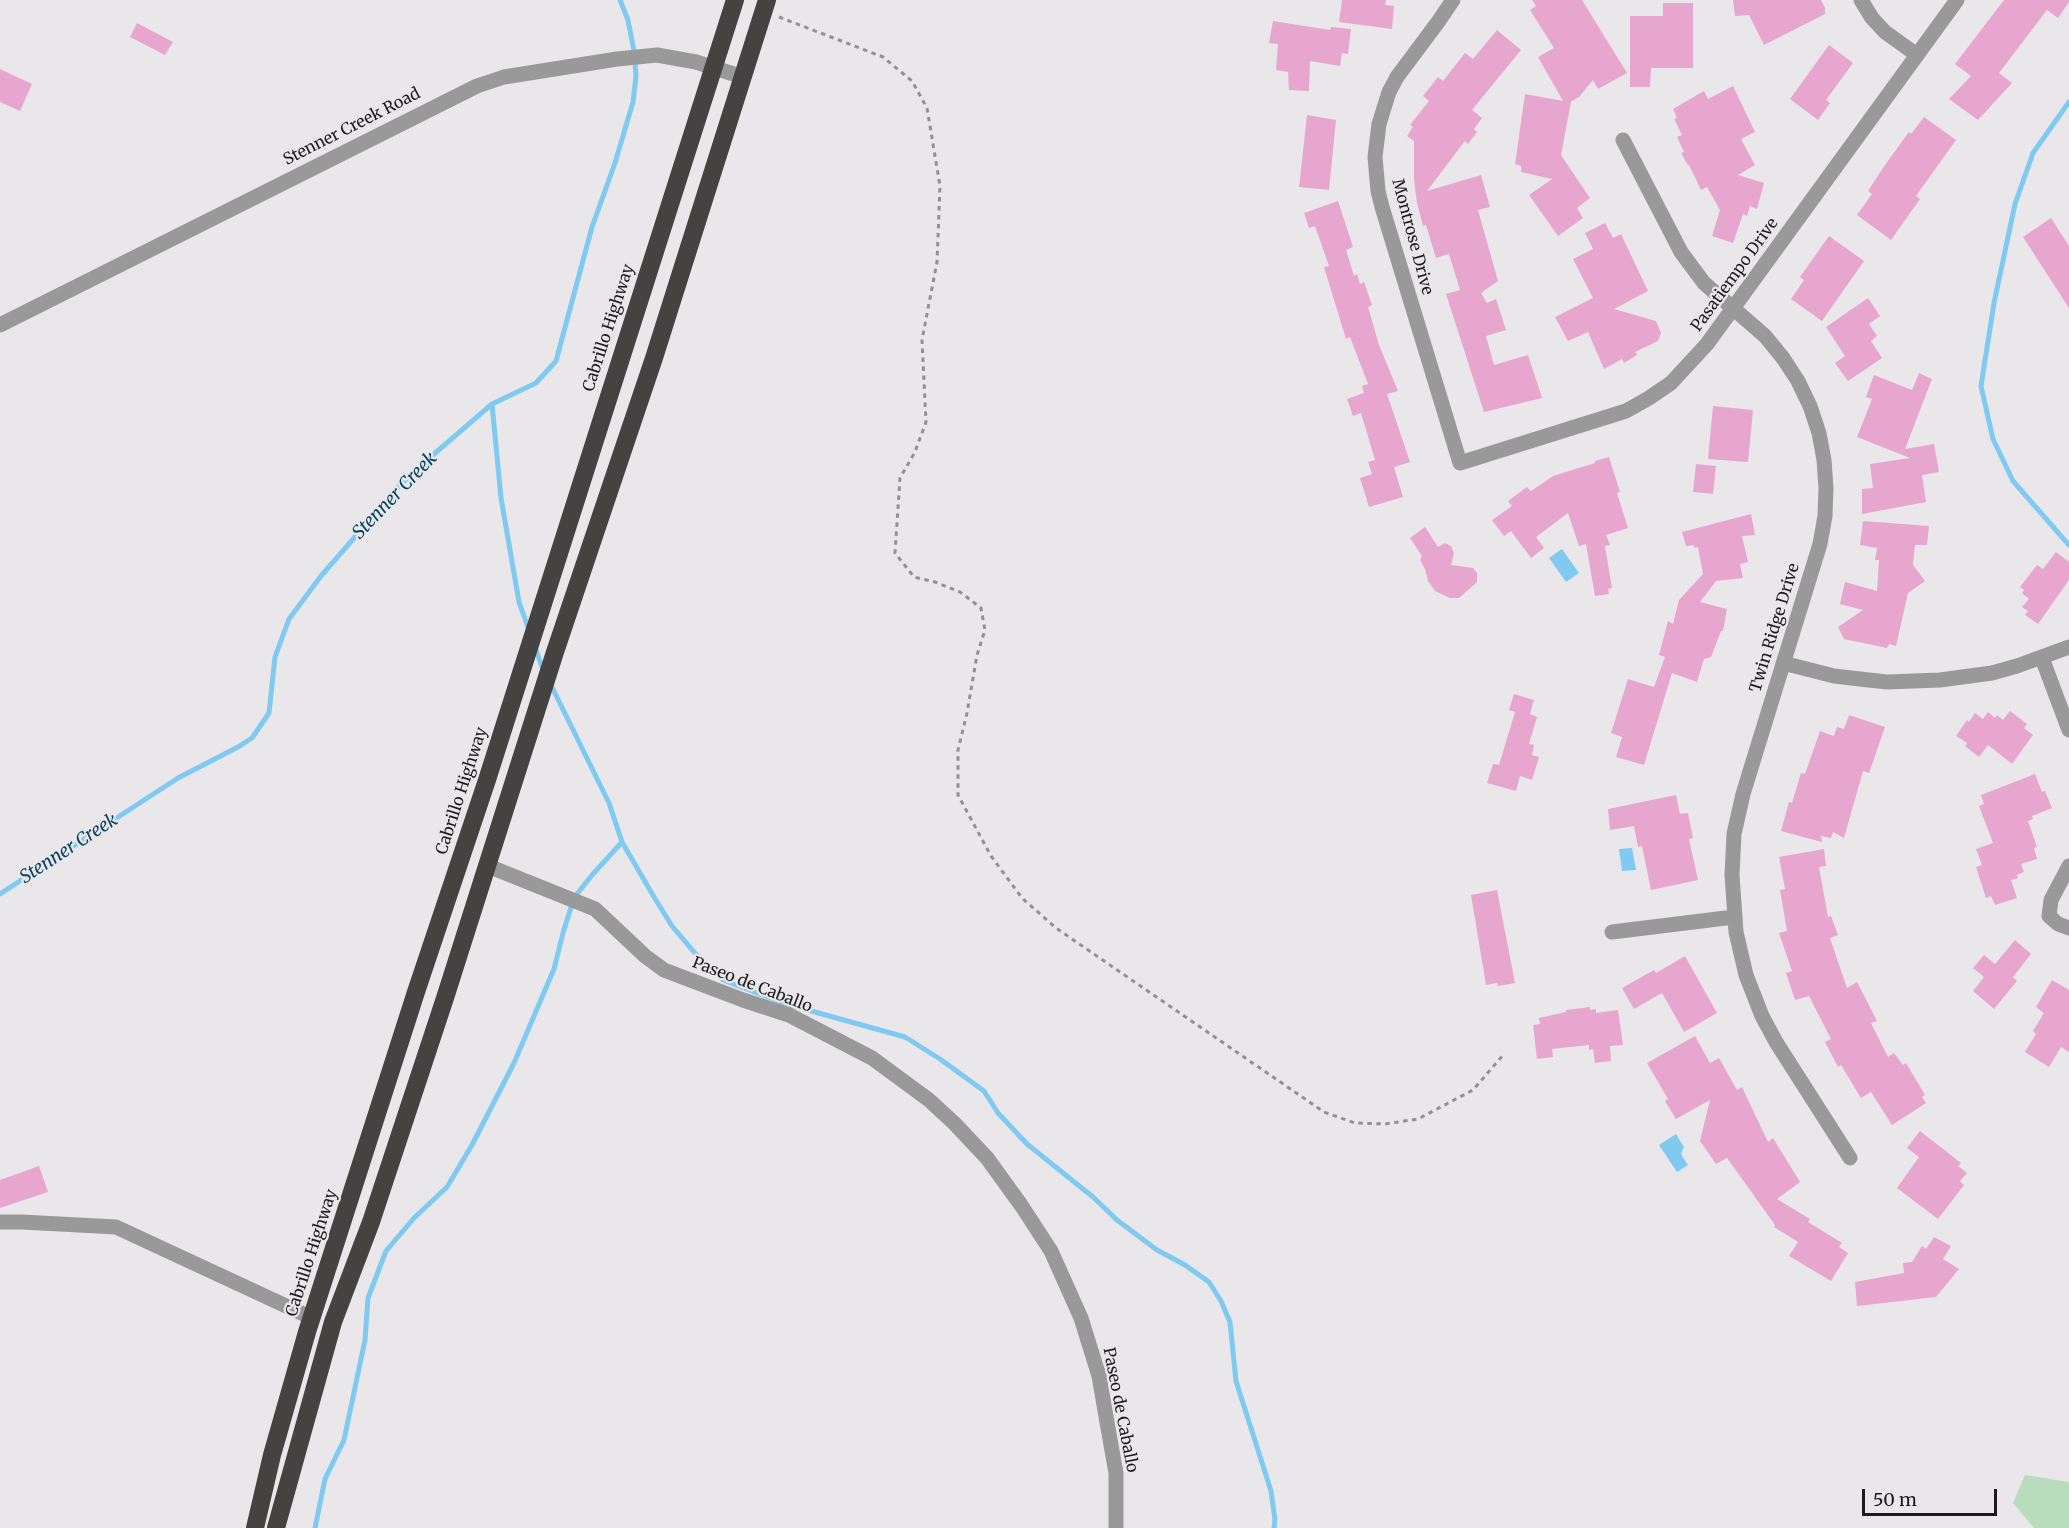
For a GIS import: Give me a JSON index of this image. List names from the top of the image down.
{
  "streets": {
    "highway": ["Cabrillo Highway"],
    "street": [
      "Stenner Creek Road",
      "Montrose Drive",
      "Pasatiempo Drive",
      "Twin Ridge Drive",
      "Paseo de Caballo"
    ]
  },
  "crossings": [
    ["Stenner Creek Road", "Cabrillo Highway"],
    ["Montrose Drive", "Pasatiempo Drive"],
    ["Pasatiempo Drive", "Twin Ridge Drive"]
  ],
  "water": ["Stenner Creek"],
  "scale_bar": "50 m"
}
